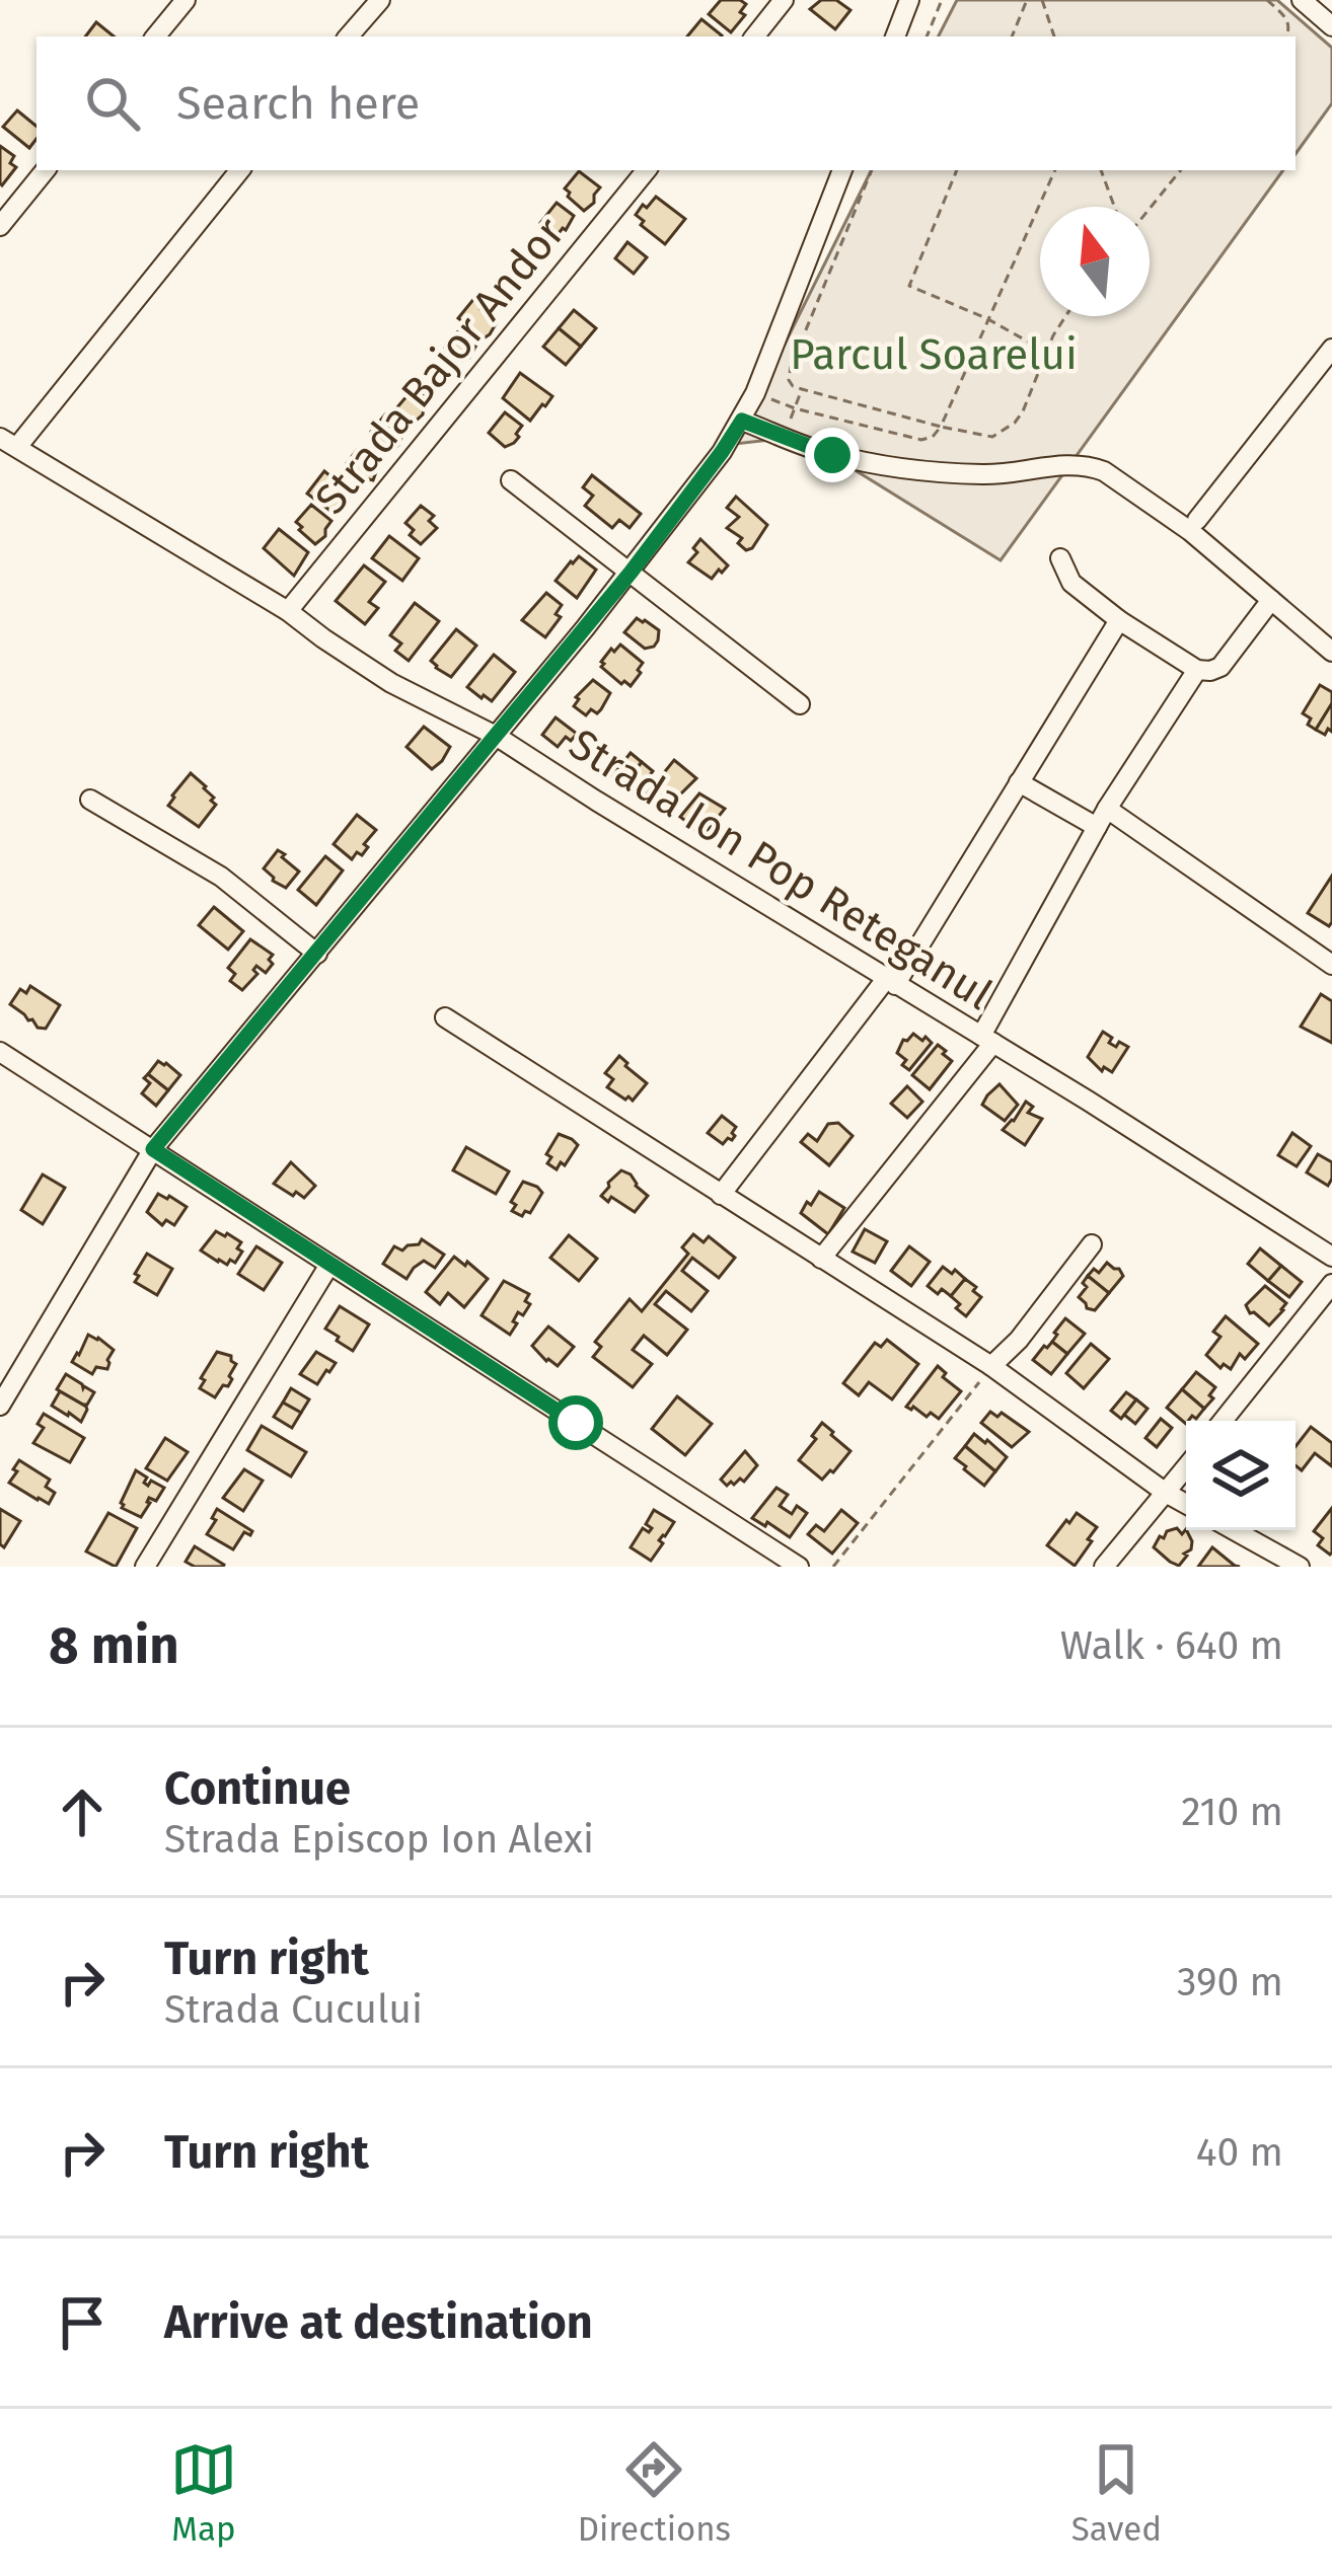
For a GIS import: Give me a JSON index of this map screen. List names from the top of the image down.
{
  "streets": {
    "street": ["Strada Bajor Andor", "Strada Ion Pop Reteganul"]
  },
  "crossings": [
    ["Strada Bajor Andor", "Strada Ion Pop Reteganul"]
  ],
  "parks": ["Parcul Soarelui"],
  "north": "top",
  "page": {
    "search": "Search here",
    "heading": ["8 min", "Walk · 640 m"],
    "list": [
      ["Continue", "Strada Episcop Ion Alexi", "210 m"],
      ["Turn right", "Strada Cucului", "390 m"],
      ["Turn right", "40 m"],
      "Arrive at destination"
    ],
    "nav": ["Map", "Directions", "Saved"]
  }
}
